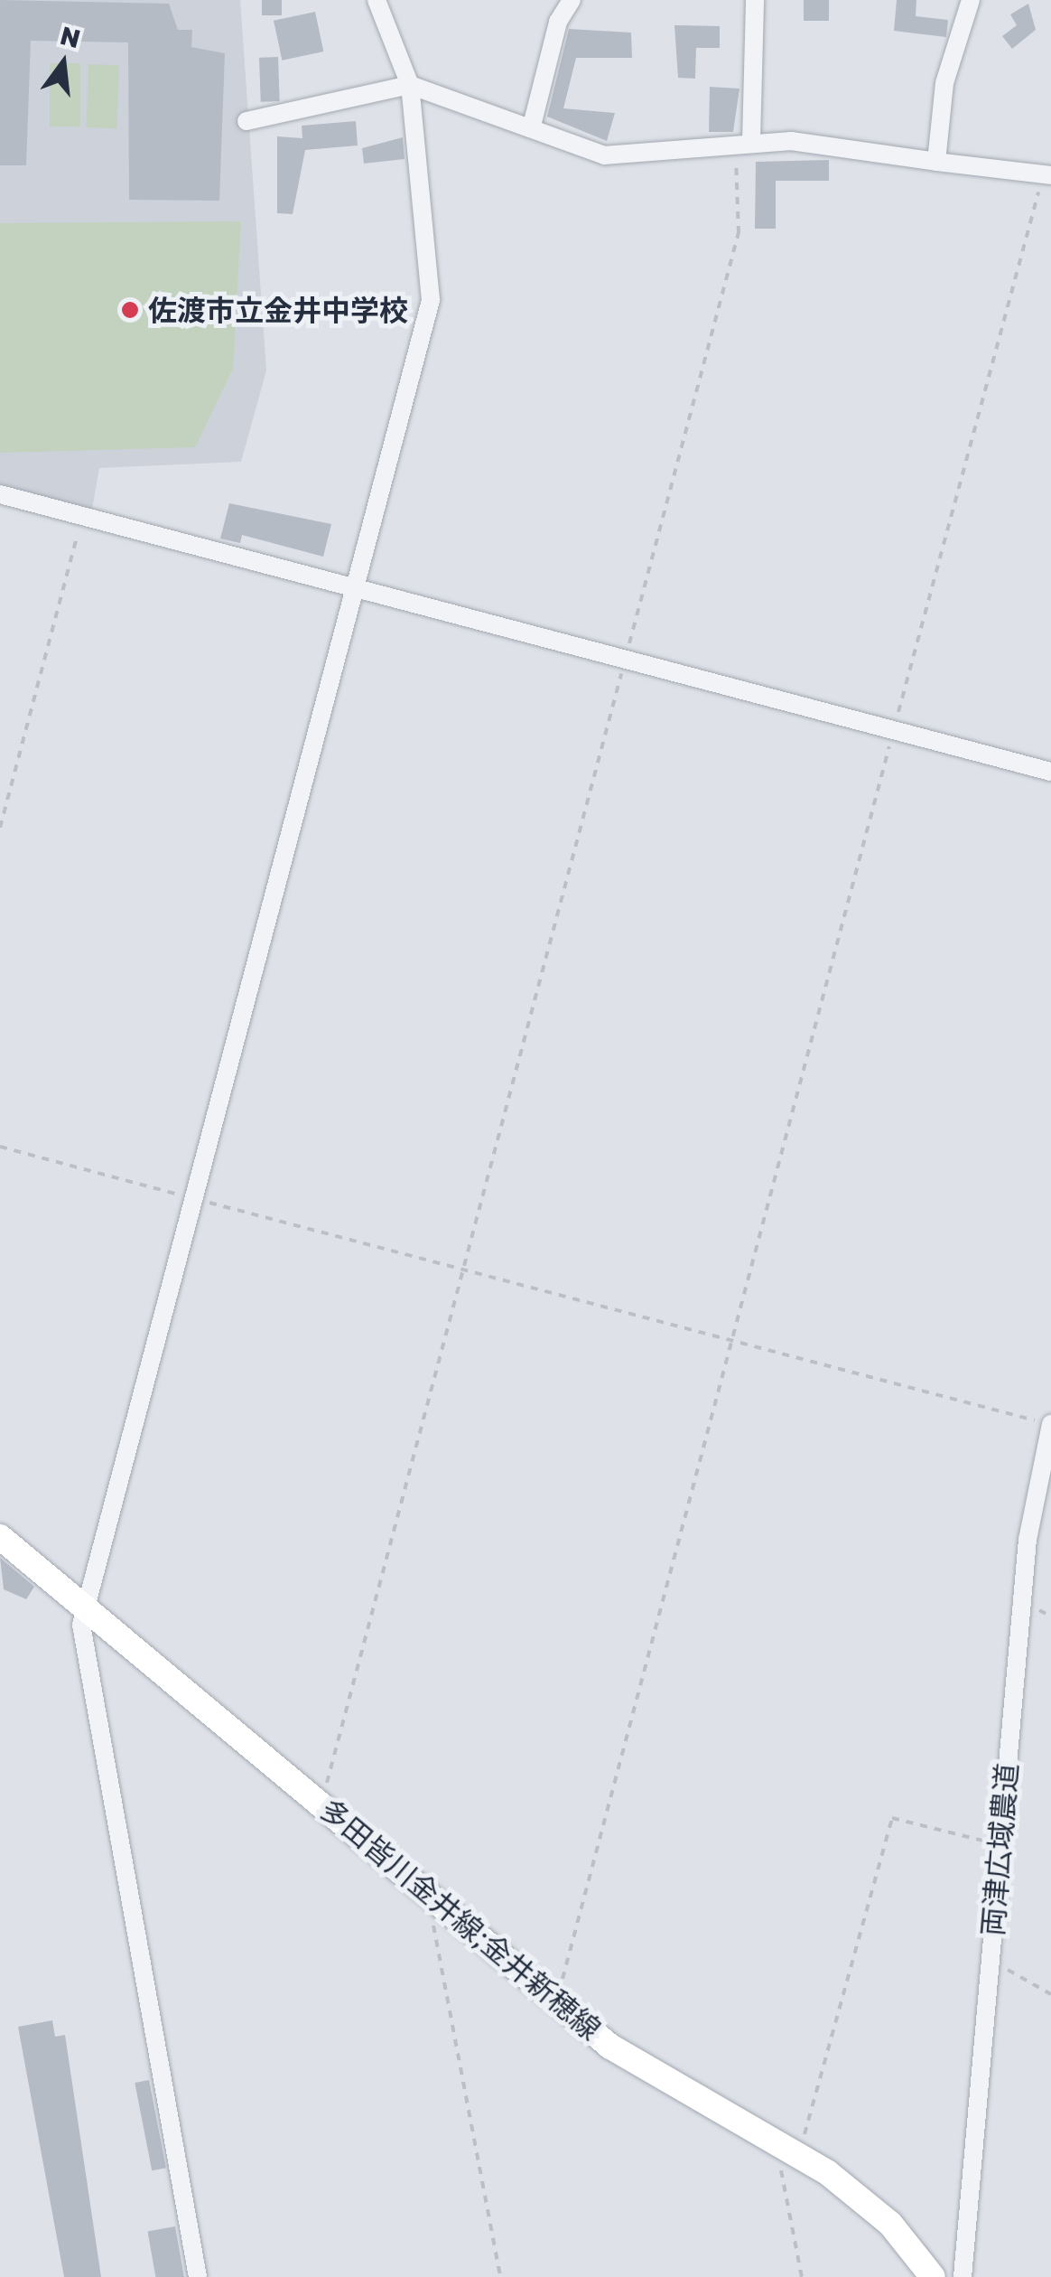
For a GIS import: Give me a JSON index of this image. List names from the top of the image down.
{
  "streets": {
    "main road": ["多田皆川金井線;金井新穂線"],
    "street": ["両津広域農道"]
  },
  "places": ["佐渡市立金井中学校"],
  "north": "top"
}
